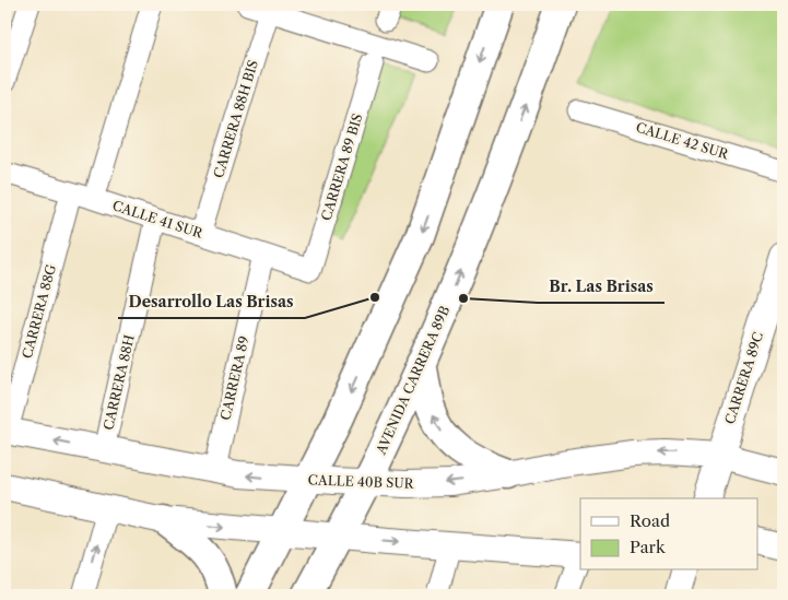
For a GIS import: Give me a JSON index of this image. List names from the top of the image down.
{
  "streets": {
    "main road": ["AVENIDA CARRERA 89B"],
    "street": [
      "CARRERA 88H BIS",
      "CALLE 42 SUR",
      "CARRERA 89 BIS",
      "CALLE 41 SUR",
      "CARRERA 88G",
      "CARRERA 89",
      "CARRERA 89C",
      "CARRERA 88H",
      "CALLE 40B SUR"
    ]
  },
  "crossings": [
    ["CARRERA 88H BIS", "CALLE 41 SUR"],
    ["CARRERA 89 BIS", "CALLE 41 SUR"],
    ["CALLE 41 SUR", "CARRERA 88G"],
    ["CALLE 41 SUR", "CARRERA 89"],
    ["CALLE 41 SUR", "CARRERA 88H"],
    ["CARRERA 88G", "CALLE 40B SUR"],
    ["CARRERA 89", "CALLE 40B SUR"],
    ["CARRERA 89C", "CALLE 40B SUR"],
    ["AVENIDA CARRERA 89B", "CALLE 40B SUR"],
    ["CARRERA 88H", "CALLE 40B SUR"]
  ],
  "places": ["Desarrollo Las Brisas", "Br. Las Brisas"],
  "legend": ["Road", "Park"]
}
